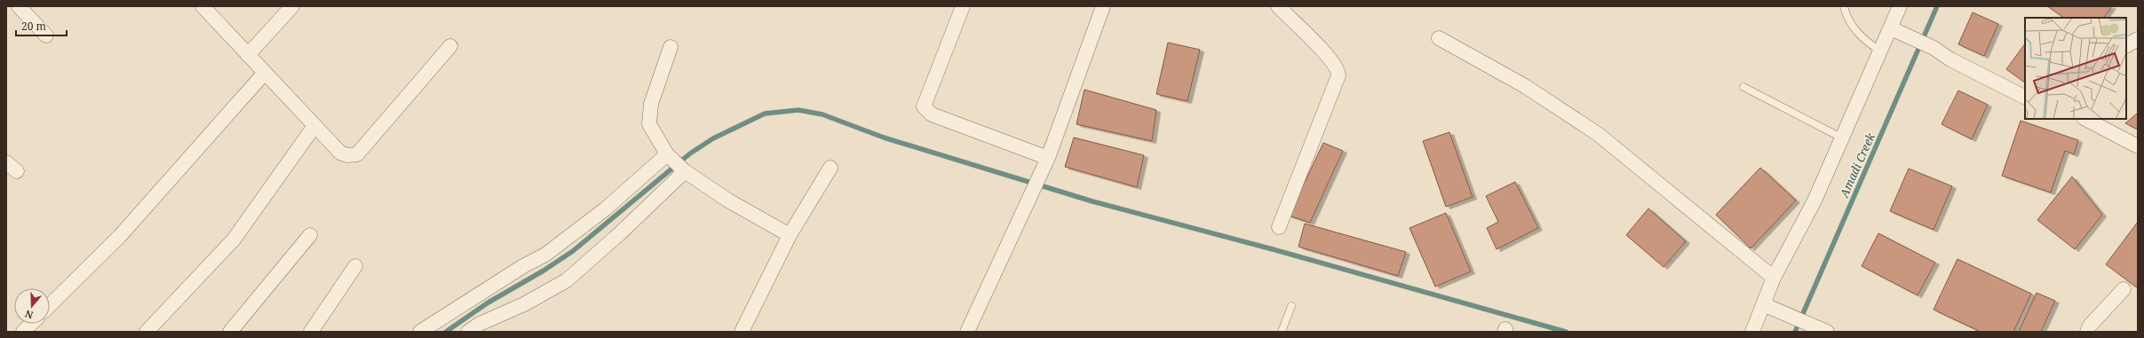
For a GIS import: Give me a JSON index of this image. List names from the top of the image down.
{
  "water": ["Amadi Creek"],
  "scale_bar": "20 m",
  "north": "bottom"
}
